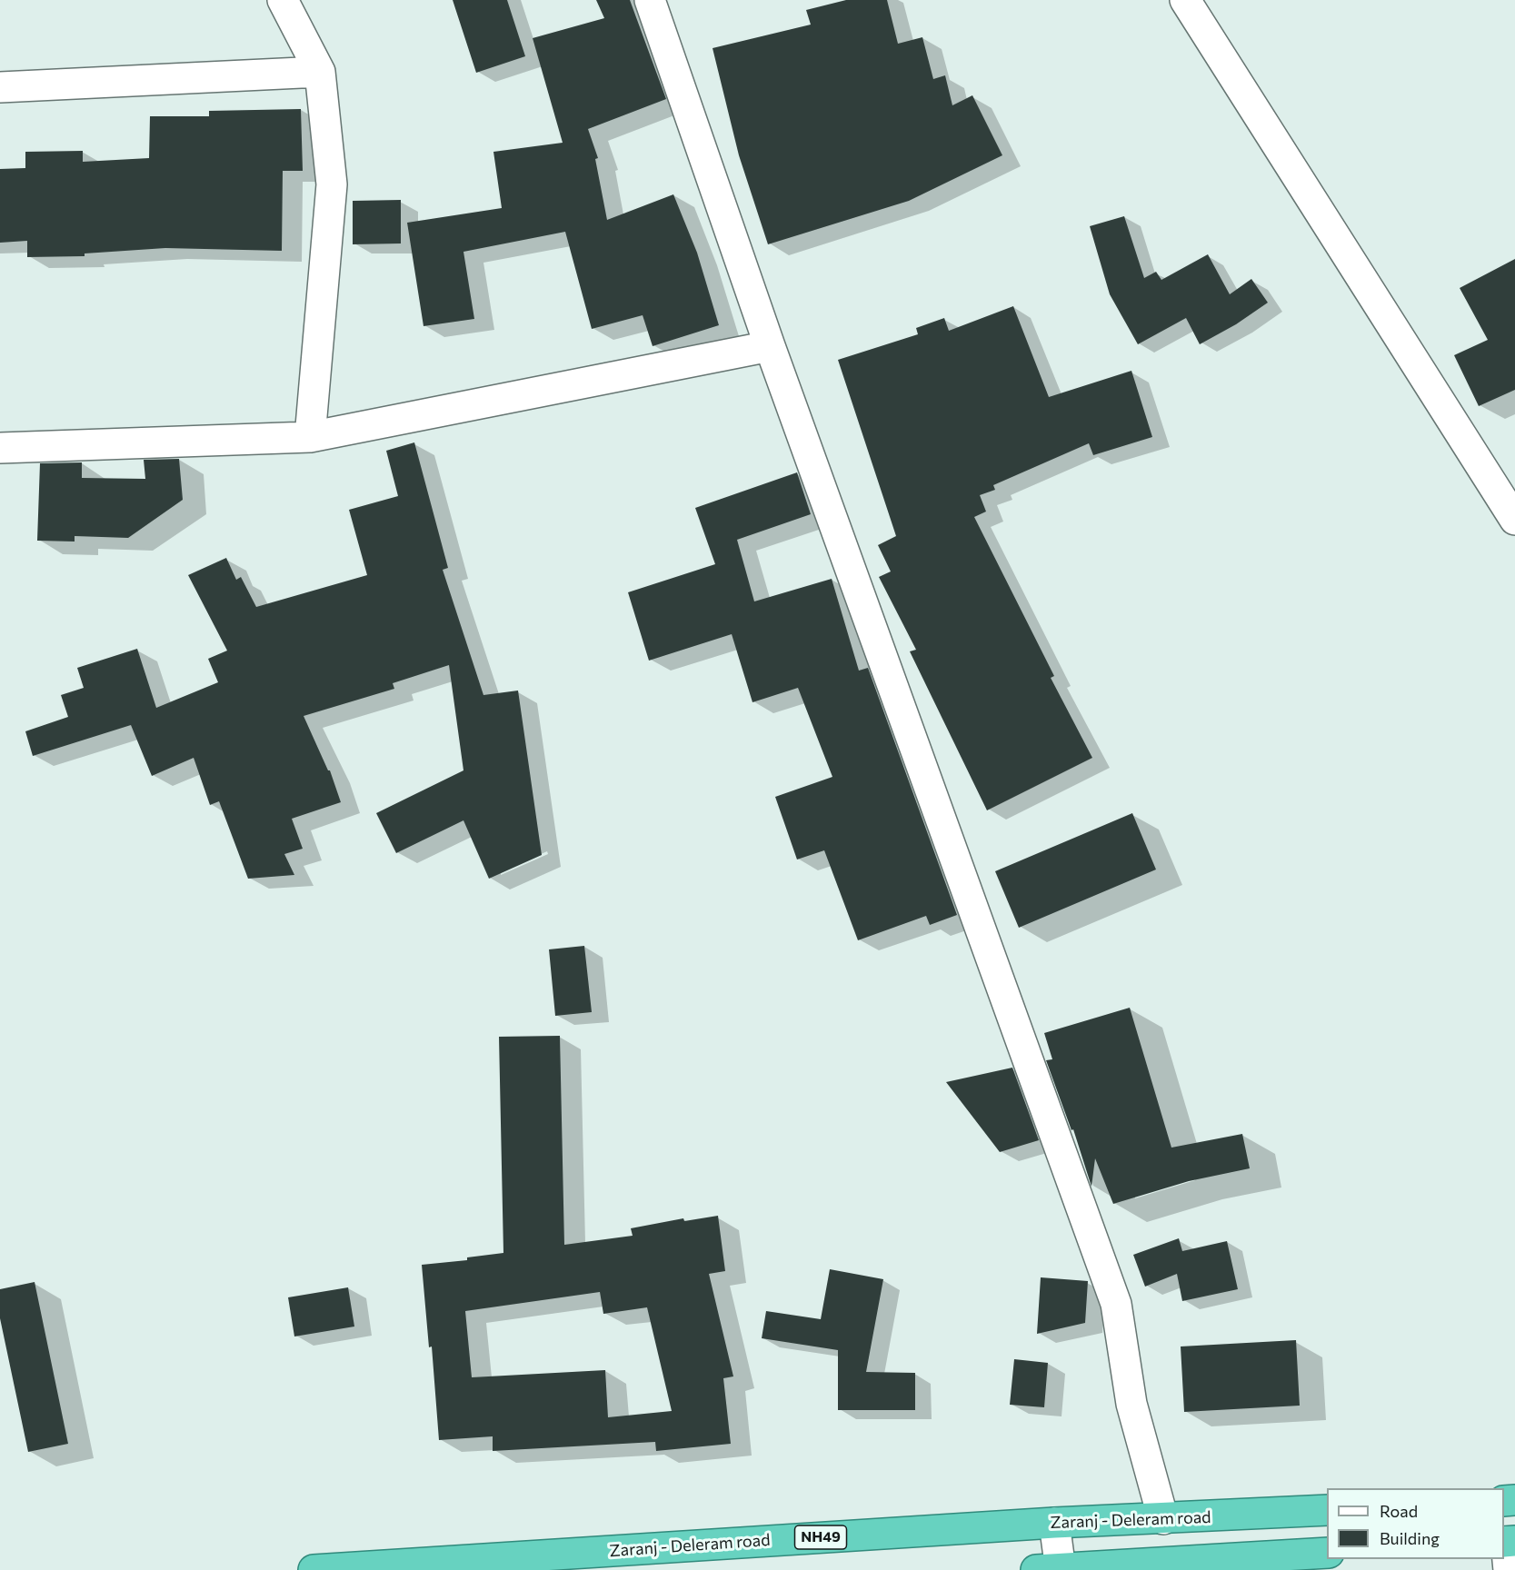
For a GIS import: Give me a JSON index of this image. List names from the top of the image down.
{
  "streets": {
    "highway": ["Zaranj - Deleram road", "NH49"]
  },
  "legend": ["Road", "Building"]
}
